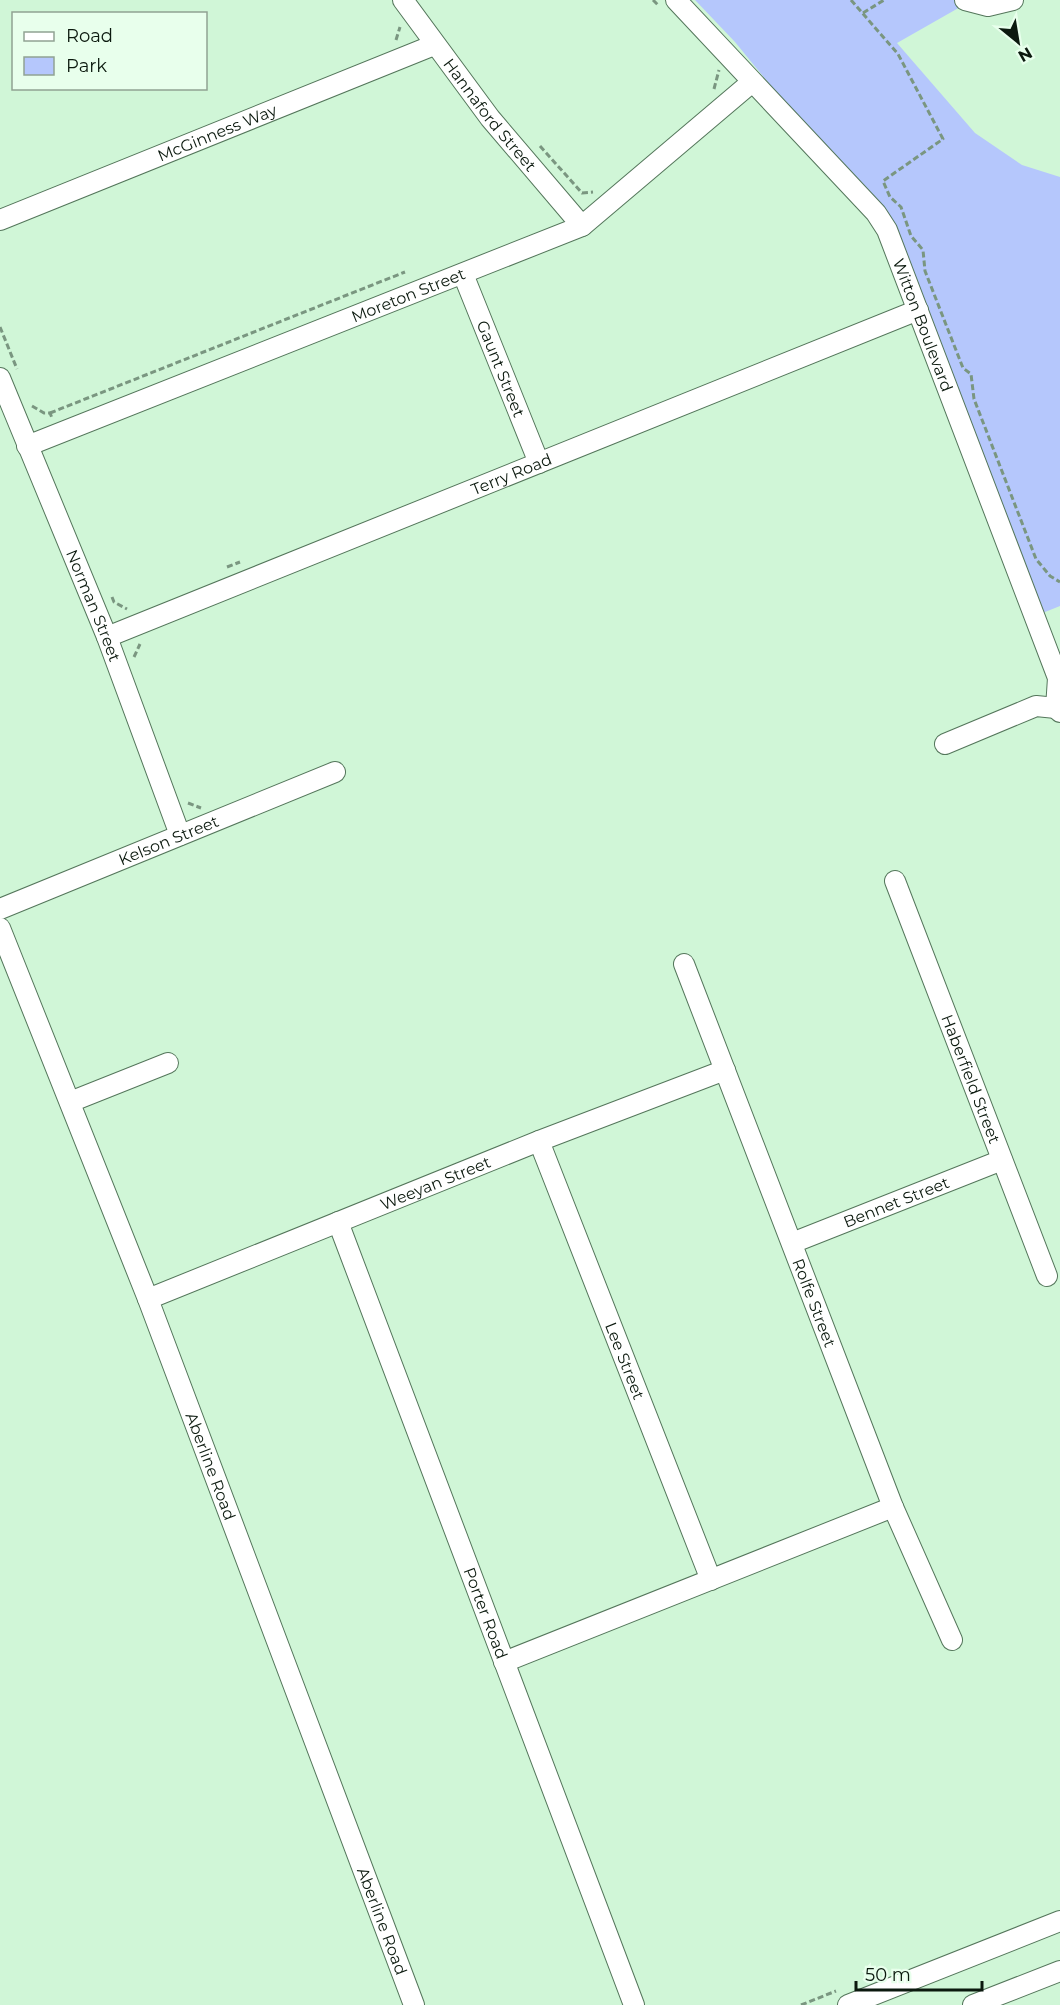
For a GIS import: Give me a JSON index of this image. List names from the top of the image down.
{
  "streets": {
    "street": [
      "Hannaford Street",
      "McGinness Way",
      "Moreton Street",
      "Witton Boulevard",
      "Gaunt Street",
      "Terry Road",
      "Norman Street",
      "Kelson Street",
      "Haberfield Street",
      "Weeyan Street",
      "Bennet Street",
      "Rolfe Street",
      "Lee Street",
      "Aberline Road",
      "Porter Road"
    ]
  },
  "crossings": [
    ["Hannaford Street", "McGinness Way"],
    ["Hannaford Street", "Moreton Street"],
    ["Moreton Street", "Witton Boulevard"],
    ["Moreton Street", "Gaunt Street"],
    ["Moreton Street", "Norman Street"],
    ["Witton Boulevard", "Terry Road"],
    ["Gaunt Street", "Terry Road"],
    ["Terry Road", "Norman Street"],
    ["Norman Street", "Kelson Street"],
    ["Haberfield Street", "Bennet Street"],
    ["Weeyan Street", "Rolfe Street"],
    ["Weeyan Street", "Lee Street"],
    ["Weeyan Street", "Aberline Road"],
    ["Weeyan Street", "Porter Road"],
    ["Bennet Street", "Rolfe Street"]
  ],
  "legend": ["Road", "Park"],
  "scale_bar": "50 m",
  "north": "bottom right"
}
